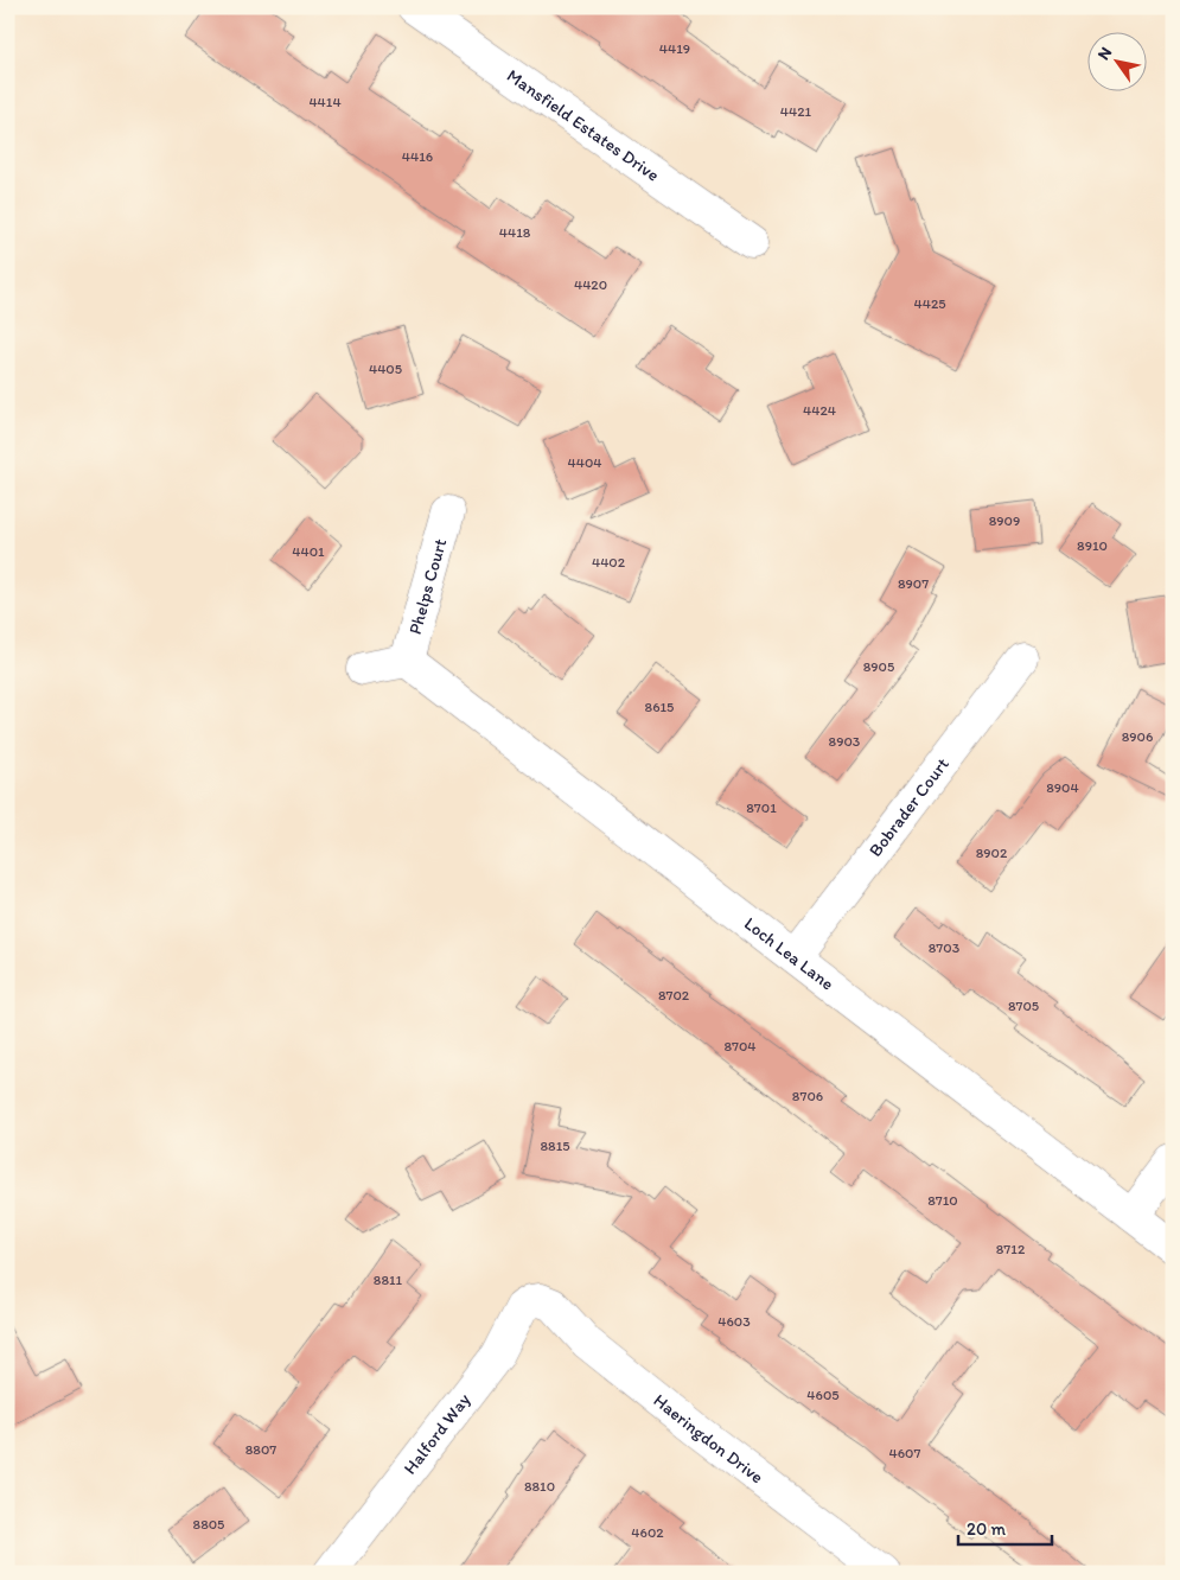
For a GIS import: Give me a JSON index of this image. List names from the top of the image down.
{
  "streets": {
    "street": [
      "Mansfield Estates Drive",
      "Phelps Court",
      "Bobrader Court",
      "Loch Lea Lane",
      "Halford Way",
      "Haeringdon Drive"
    ]
  },
  "crossings": [
    ["Phelps Court", "Loch Lea Lane"],
    ["Bobrader Court", "Loch Lea Lane"],
    ["Halford Way", "Haeringdon Drive"]
  ],
  "house_numbers": [
    "4419",
    "4414",
    "4421",
    "4416",
    "4418",
    "4420",
    "4425",
    "4405",
    "4424",
    "4404",
    "8909",
    "8910",
    "4401",
    "4402",
    "8907",
    "8905",
    "8615",
    "8906",
    "8903",
    "8904",
    "8701",
    "8902",
    "8703",
    "8702",
    "8705",
    "8704",
    "8706",
    "8815",
    "8710",
    "8712",
    "8811",
    "4603",
    "4605",
    "8807",
    "4607",
    "8810",
    "8805",
    "4602"
  ],
  "scale_bar": "20 m",
  "north": "top left"
}
